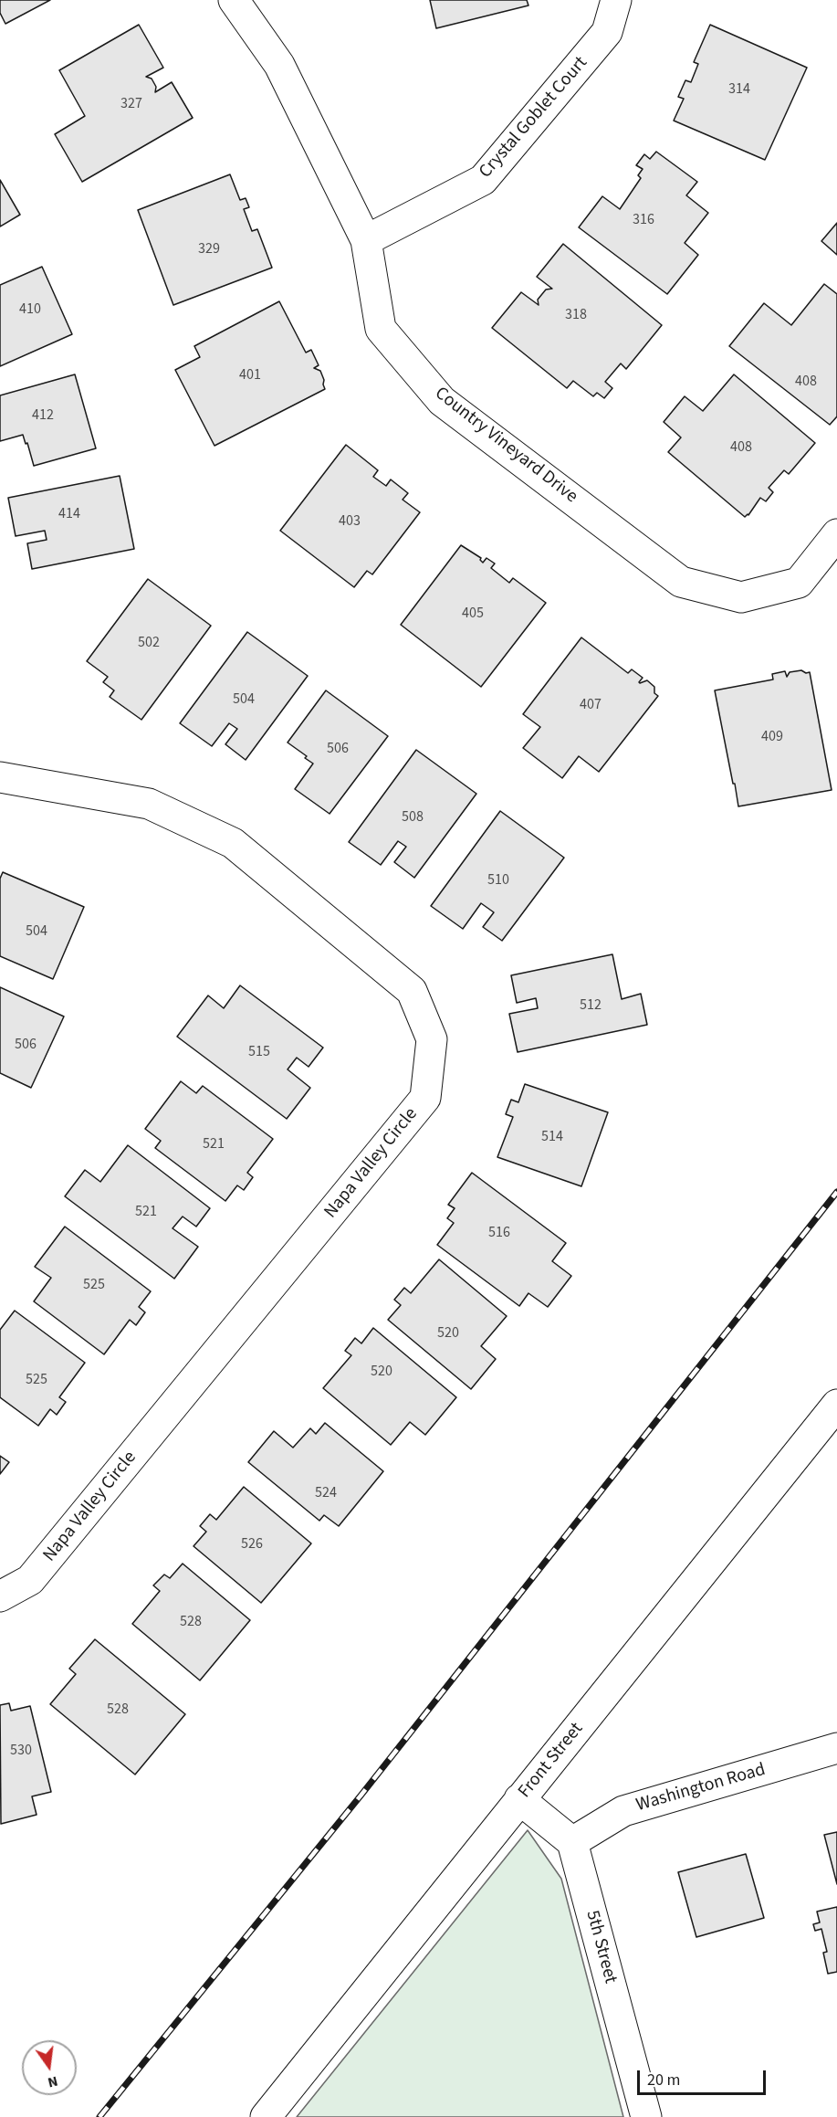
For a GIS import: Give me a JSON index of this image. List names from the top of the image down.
{
  "streets": {
    "street": [
      "Crystal Goblet Court",
      "Country Vineyard Drive",
      "Napa Valley Circle",
      "Front Street",
      "Washington Road",
      "5th Street"
    ]
  },
  "crossings": [
    ["Crystal Goblet Court", "Country Vineyard Drive"],
    ["Washington Road", "5th Street"]
  ],
  "house_numbers": [
    "314",
    "327",
    "316",
    "329",
    "410",
    "318",
    "401",
    "408",
    "412",
    "408",
    "414",
    "403",
    "405",
    "502",
    "504",
    "407",
    "409",
    "506",
    "508",
    "510",
    "504",
    "512",
    "506",
    "515",
    "514",
    "521",
    "521",
    "516",
    "525",
    "520",
    "520",
    "525",
    "524",
    "526",
    "528",
    "528",
    "530"
  ],
  "scale_bar": "20 m",
  "north": "bottom"
}
